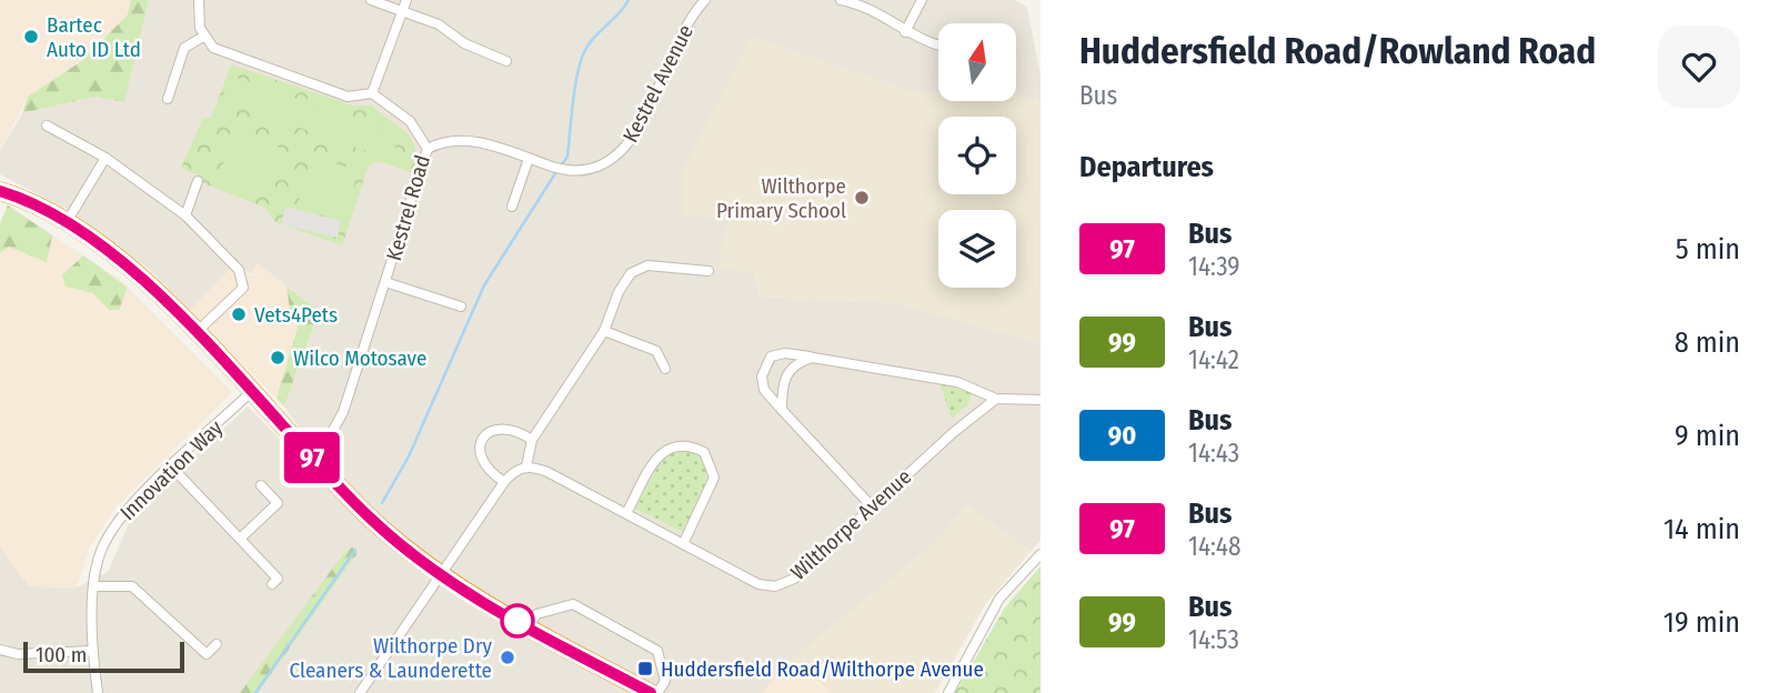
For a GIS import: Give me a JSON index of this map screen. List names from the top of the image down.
{
  "streets": {
    "street": [
      "Kestrel Avenue",
      "Kestrel Road",
      "Innovation Way",
      "Wilthorpe Avenue"
    ]
  },
  "crossings": [
    ["Kestrel Avenue", "Kestrel Road"]
  ],
  "places": {
    "other": [
      "Bartec Auto ID Ltd",
      "Wilthorpe Primary School",
      "Vets4Pets",
      "Wilco Motosave",
      "Wilthorpe Dry Cleaners & Launderette"
    ],
    "transit": ["Huddersfield Road/Wilthorpe Avenue"]
  },
  "lines": ["bus line 97"],
  "scale_bar": "100 m",
  "north": "top",
  "page": {
    "on_map": "97",
    "heading": [
      ["Huddersfield Road/Rowland Road", "Bus"],
      "Departures"
    ],
    "list": [
      {
        "mark": "97",
        "name": "Bus",
        "note": "14:39",
        "value": "5 min"
      },
      {
        "mark": "99",
        "name": "Bus",
        "note": "14:42",
        "value": "8 min"
      },
      {
        "mark": "90",
        "name": "Bus",
        "note": "14:43",
        "value": "9 min"
      },
      {
        "mark": "97",
        "name": "Bus",
        "note": "14:48",
        "value": "14 min"
      },
      {
        "mark": "99",
        "name": "Bus",
        "note": "14:53",
        "value": "19 min"
      }
    ],
    "scale": "100 m"
  }
}
